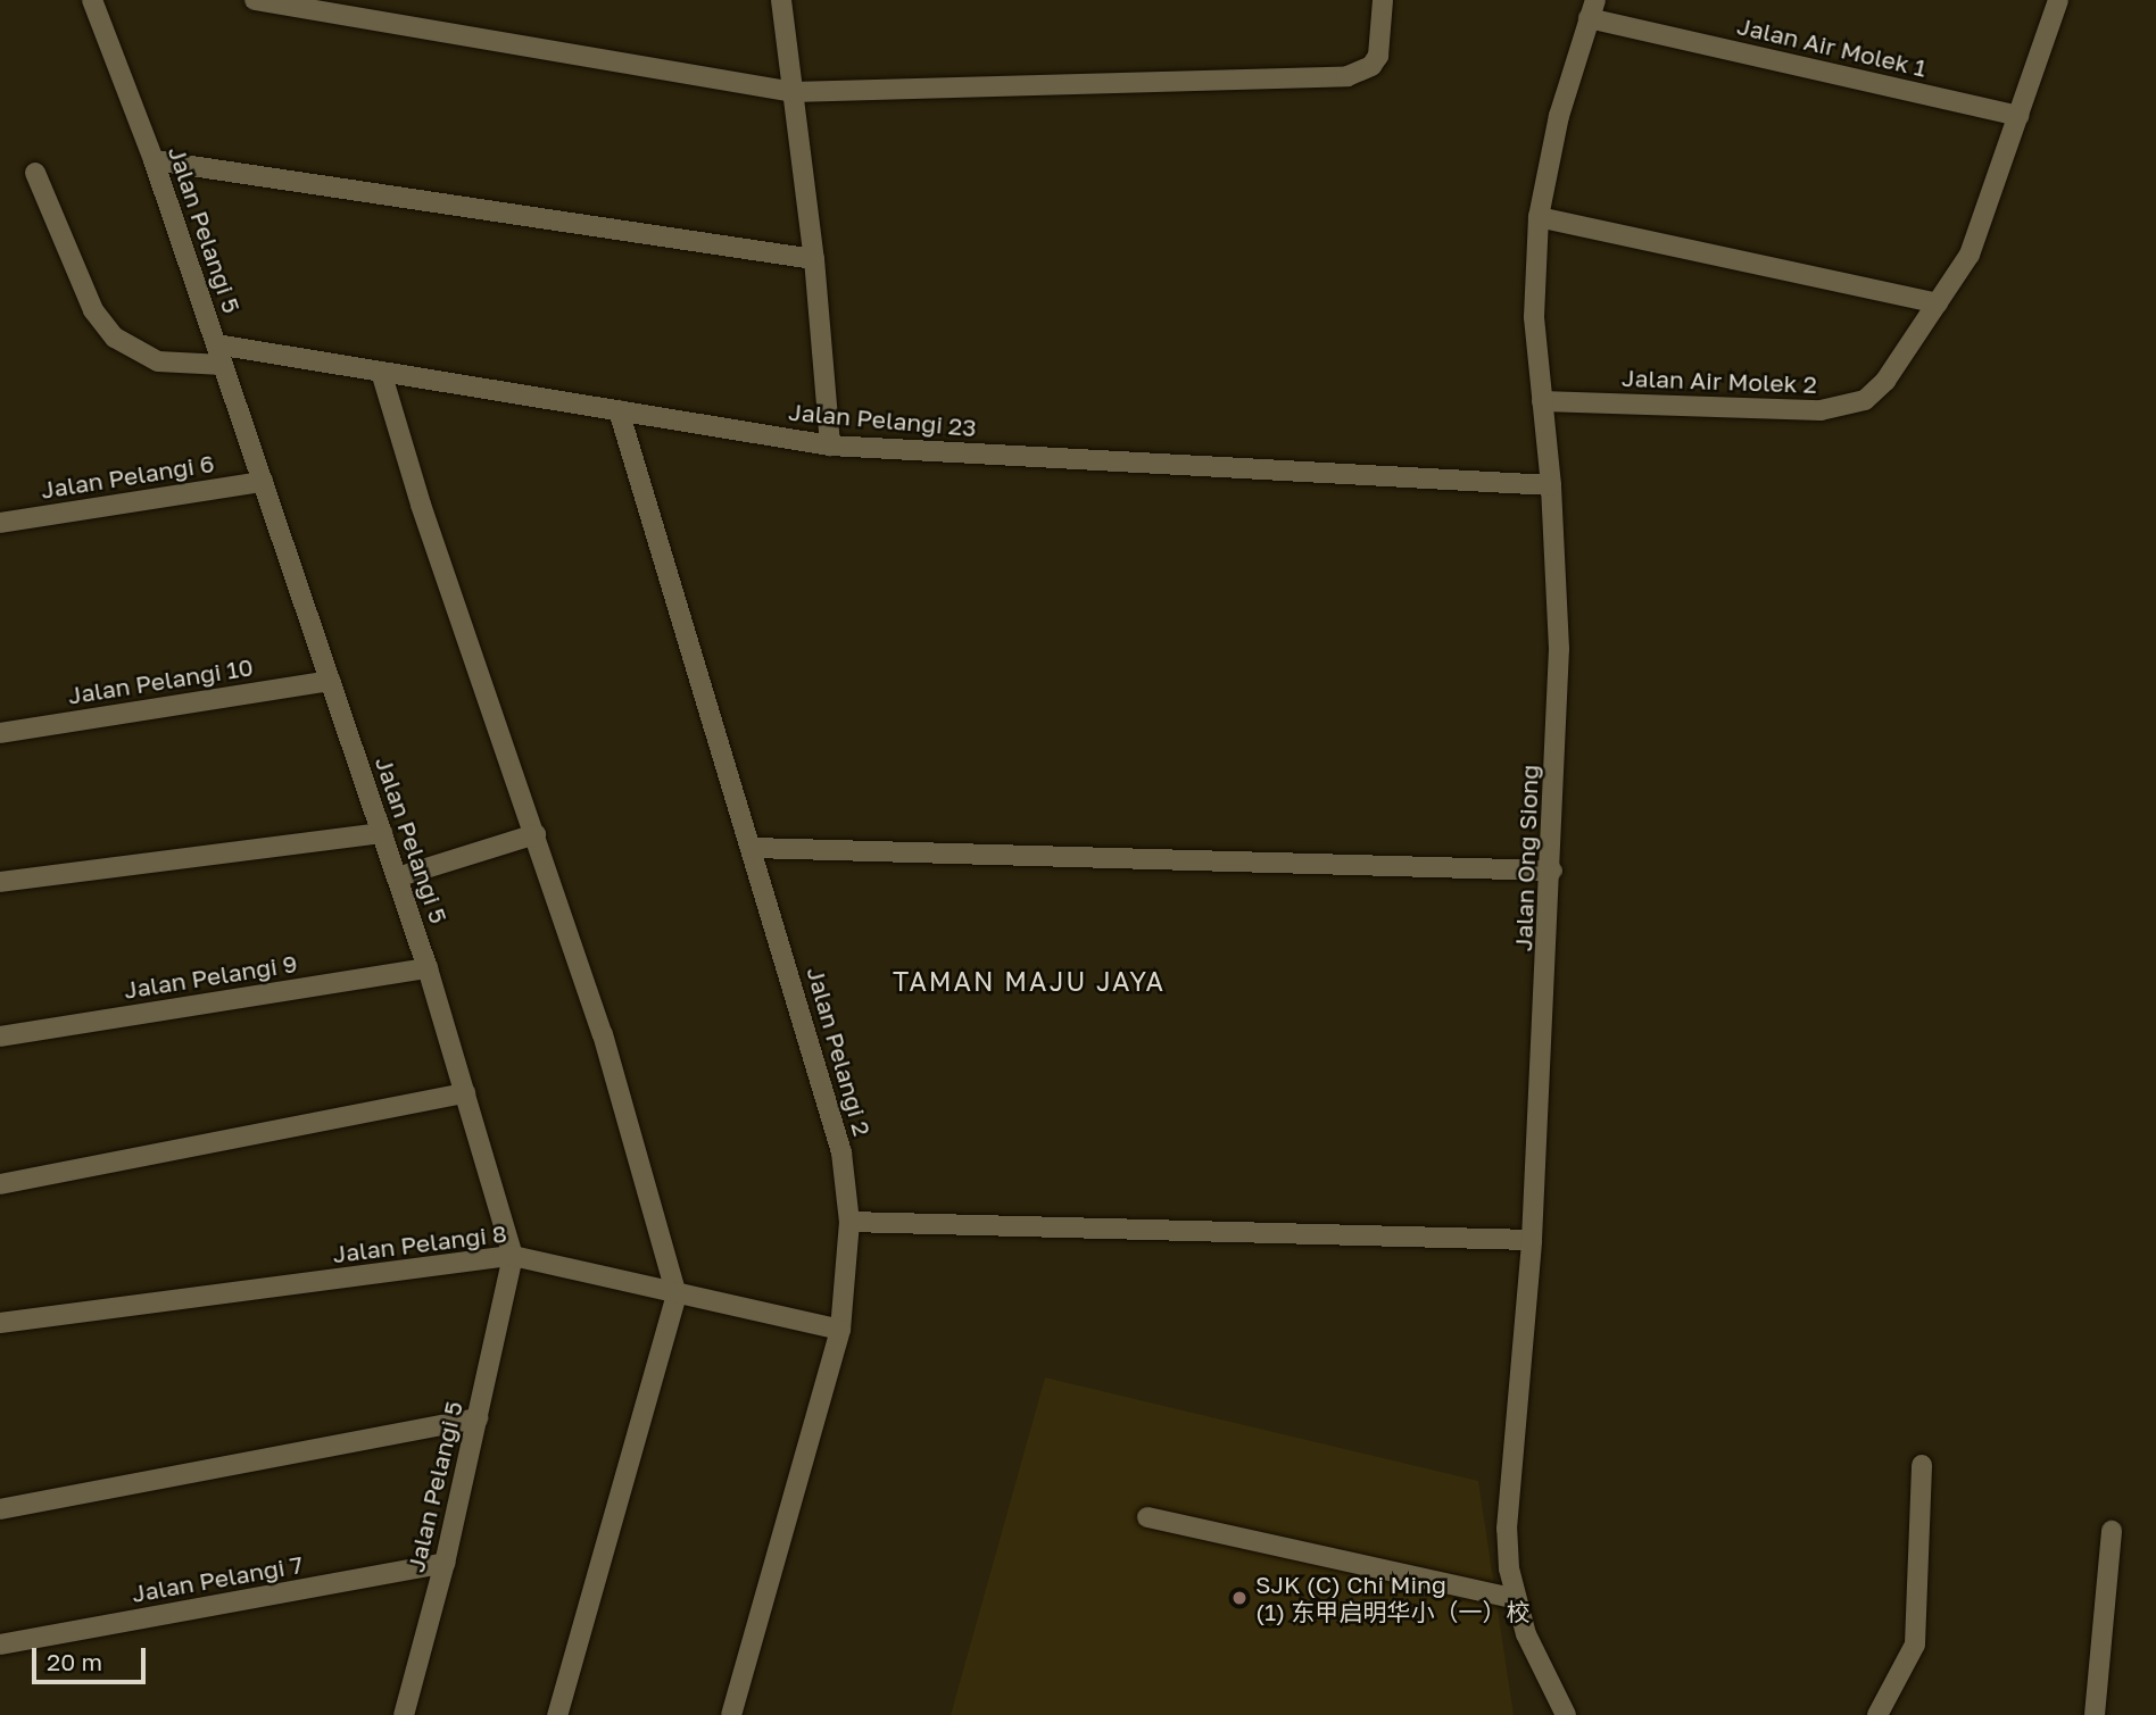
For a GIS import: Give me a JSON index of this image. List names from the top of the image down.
{
  "streets": {
    "street": [
      "Jalan Air Molek 1",
      "Jalan Pelangi 5",
      "Jalan Air Molek 2",
      "Jalan Pelangi 23",
      "Jalan Pelangi 6",
      "Jalan Pelangi 10",
      "Jalan Ong Siong",
      "Jalan Pelangi 9",
      "Jalan Pelangi 2",
      "Jalan Pelangi 8",
      "Jalan Pelangi 7"
    ]
  },
  "crossings": [
    ["Jalan Air Molek 1", "Jalan Ong Siong"],
    ["Jalan Pelangi 5", "Jalan Pelangi 23"],
    ["Jalan Pelangi 5", "Jalan Pelangi 6"],
    ["Jalan Pelangi 5", "Jalan Pelangi 10"],
    ["Jalan Pelangi 5", "Jalan Pelangi 9"],
    ["Jalan Pelangi 5", "Jalan Pelangi 8"],
    ["Jalan Pelangi 5", "Jalan Pelangi 7"],
    ["Jalan Air Molek 2", "Jalan Ong Siong"],
    ["Jalan Pelangi 23", "Jalan Ong Siong"],
    ["Jalan Pelangi 23", "Jalan Pelangi 2"],
    ["Jalan Pelangi 2", "Jalan Pelangi 8"]
  ],
  "districts": ["TAMAN MAJU JAYA"],
  "places": ["SJK (C) Chi Ming (1) 东甲启明华小（一）校"],
  "scale_bar": "20 m"
}
